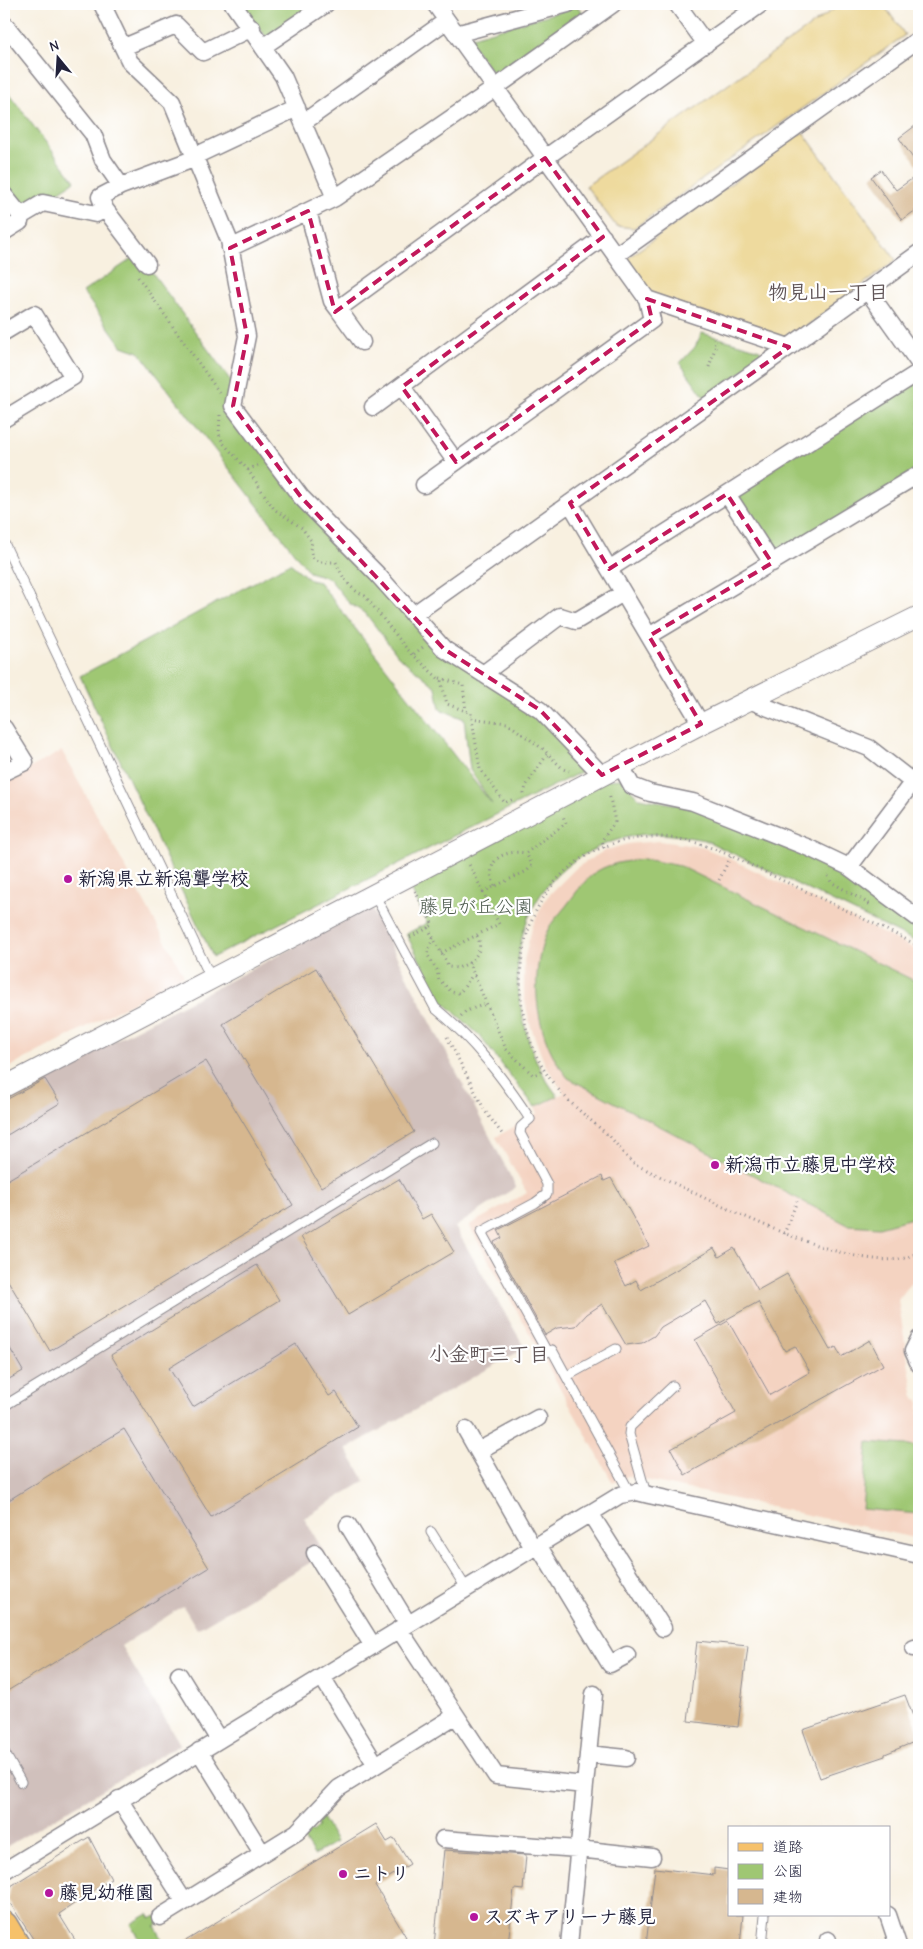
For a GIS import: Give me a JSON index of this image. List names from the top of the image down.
{
  "districts": ["物見山一丁目", "小金町三丁目"],
  "parks": ["藤見が丘公園"],
  "places": [
    "新潟県立新潟聾学校",
    "新潟市立藤見中学校",
    "ニトリ",
    "藤見幼稚園",
    "スズキアリーナ藤見"
  ],
  "legend": ["道路", "公園", "建物"],
  "north": "top"
}
